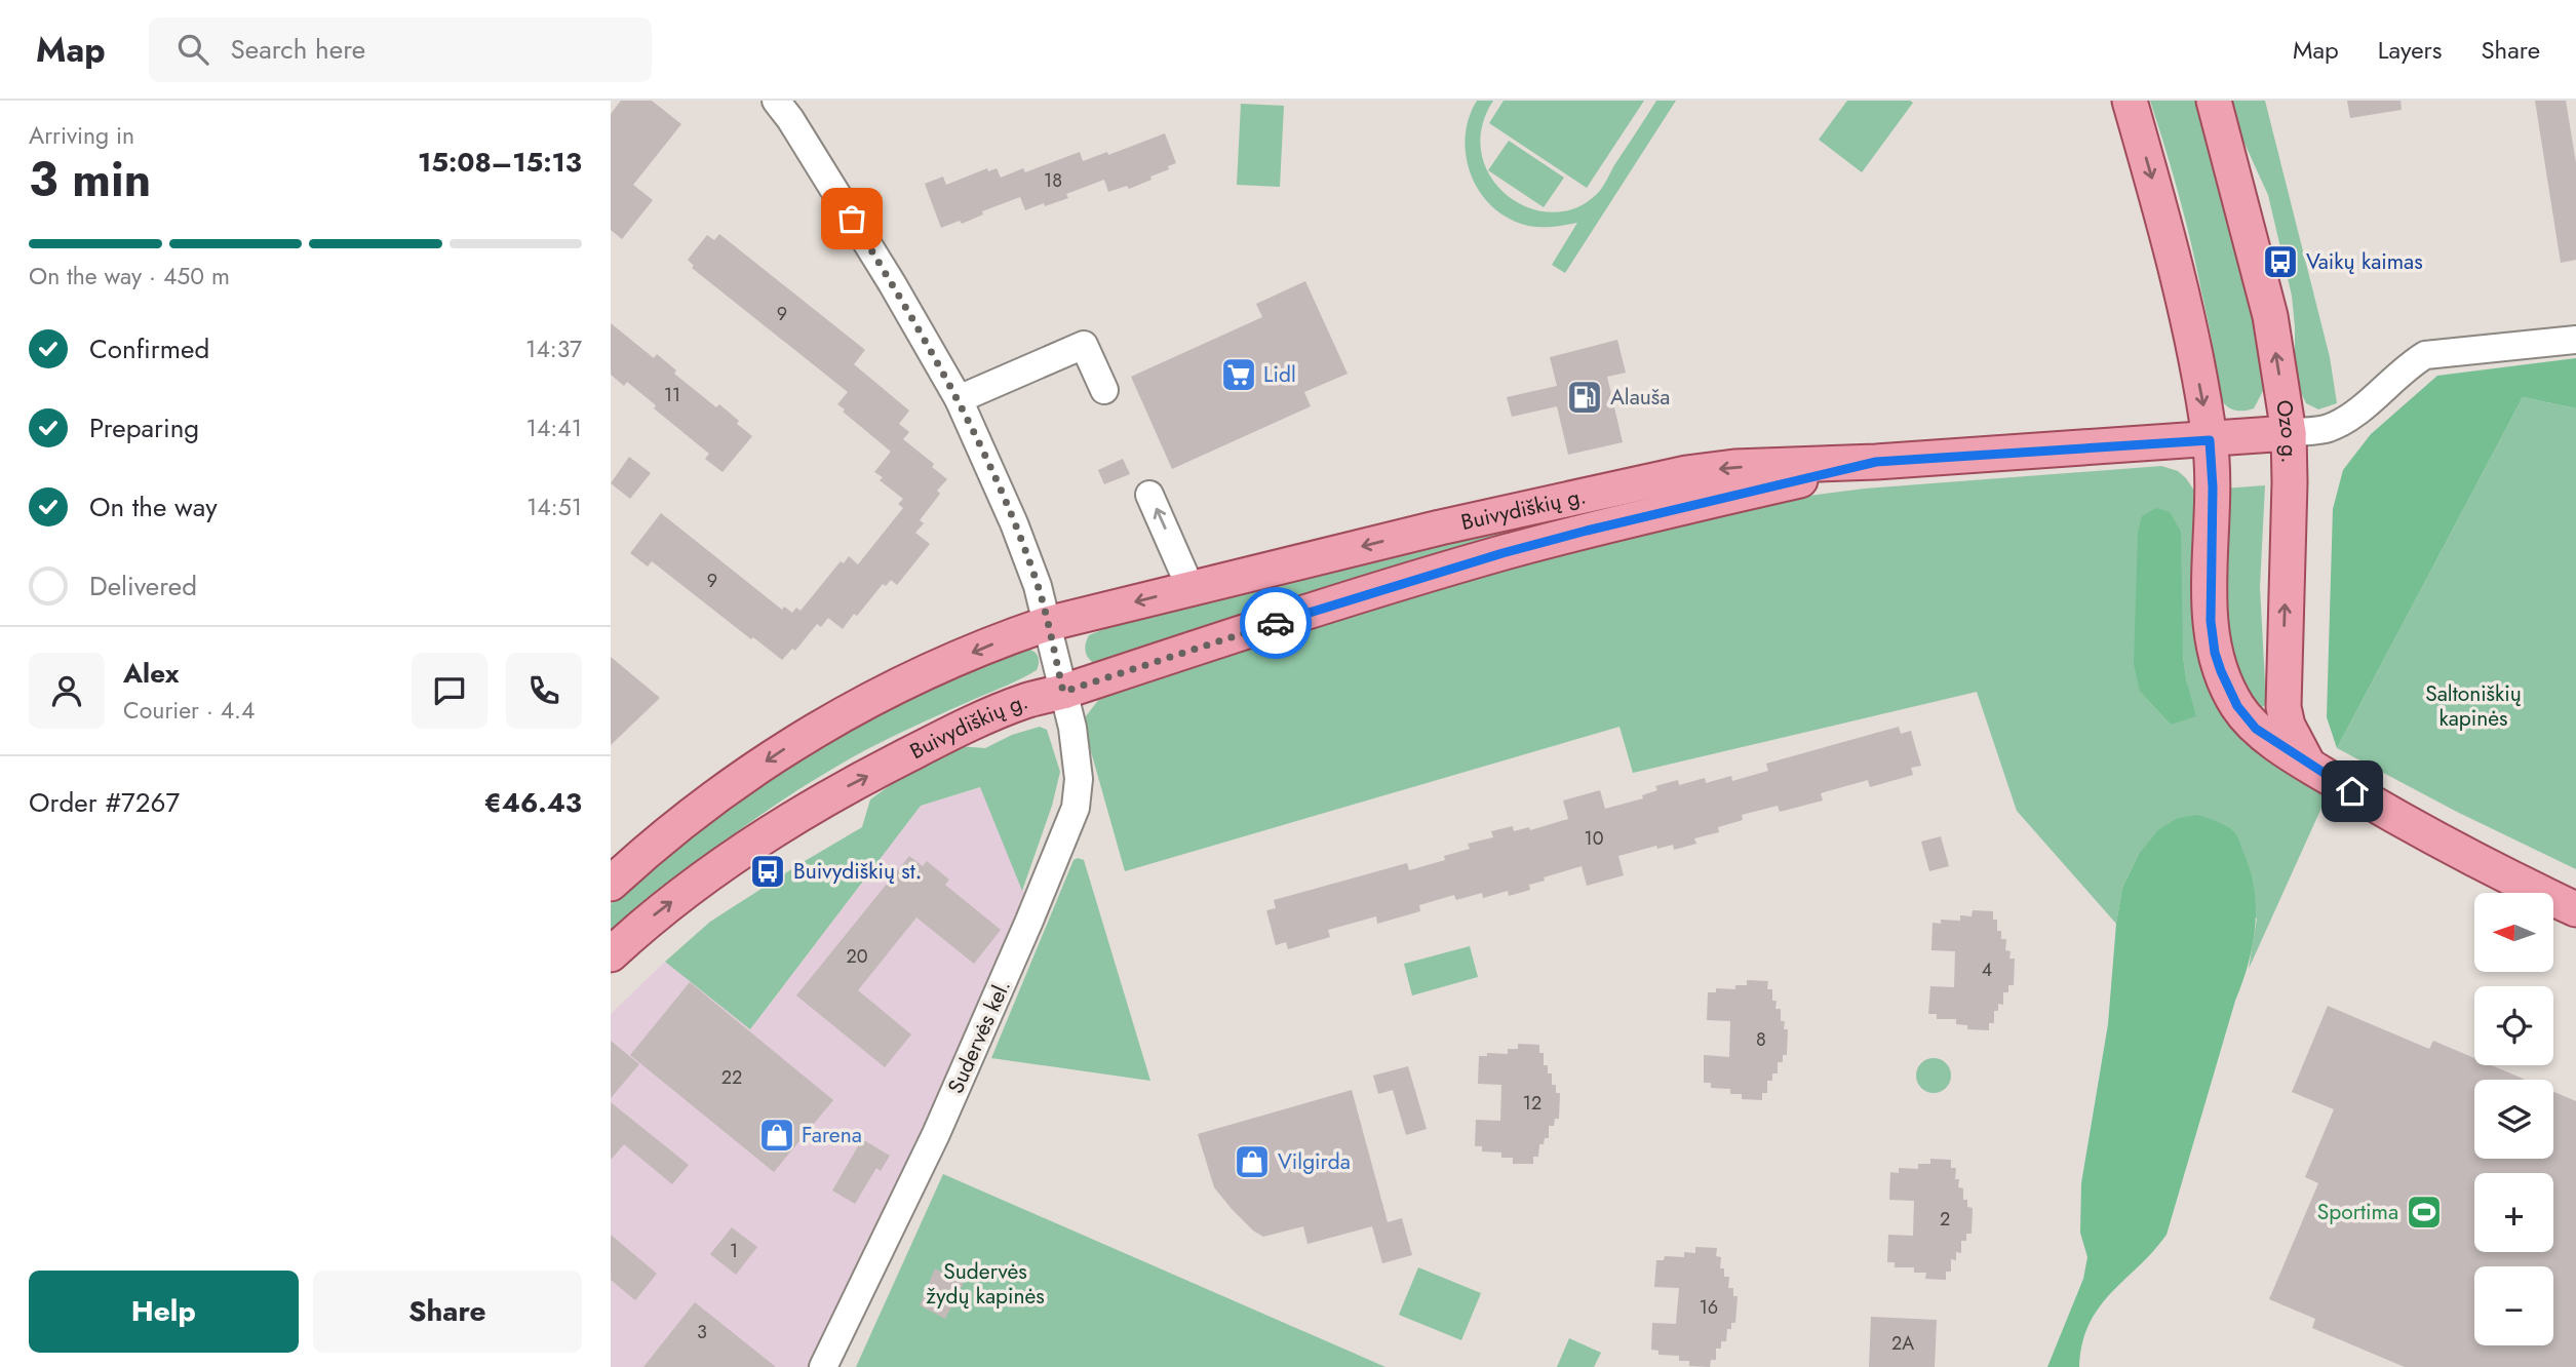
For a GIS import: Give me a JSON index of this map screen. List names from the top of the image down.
{
  "streets": {
    "main road": ["Ozo g.", "Buivydiškių g."],
    "street": ["Sudervės kel."]
  },
  "crossings": [
    ["Ozo g.", "Buivydiškių g."],
    ["Buivydiškių g.", "Sudervės kel."]
  ],
  "parks": ["Saltoniškių kapinės", "Sudervės žydų kapinės"],
  "places": {
    "bus stop": ["Vaikų kaimas", "Buivydiškių st."],
    "supermarket": ["Lidl"],
    "fuel station": ["Alauša"],
    "shop": ["Farena", "Vilgirda"],
    "sports": ["Sportima"]
  },
  "house_numbers": [
    "18",
    "9",
    "11",
    "9",
    "10",
    "20",
    "4",
    "8",
    "22",
    "12",
    "2",
    "1",
    "16",
    "3",
    "2A"
  ],
  "north": "left",
  "page": {
    "header": "Map",
    "search": "Search here",
    "nav": ["Map", "Layers", "Share"],
    "heading": ["3 min", "Arriving in", "15:08–15:13"],
    "panel": [
      "Alex",
      "Courier · 4.4",
      "Order #7267",
      "€46.43"
    ],
    "bar": "On the way · 450 m",
    "list": [
      ["Confirmed", "14:37"],
      ["Preparing", "14:41"],
      ["On the way", "14:51"],
      "Delivered"
    ],
    "map_buttons": ["+", "−"],
    "buttons": ["Help", "Share"]
  }
}
